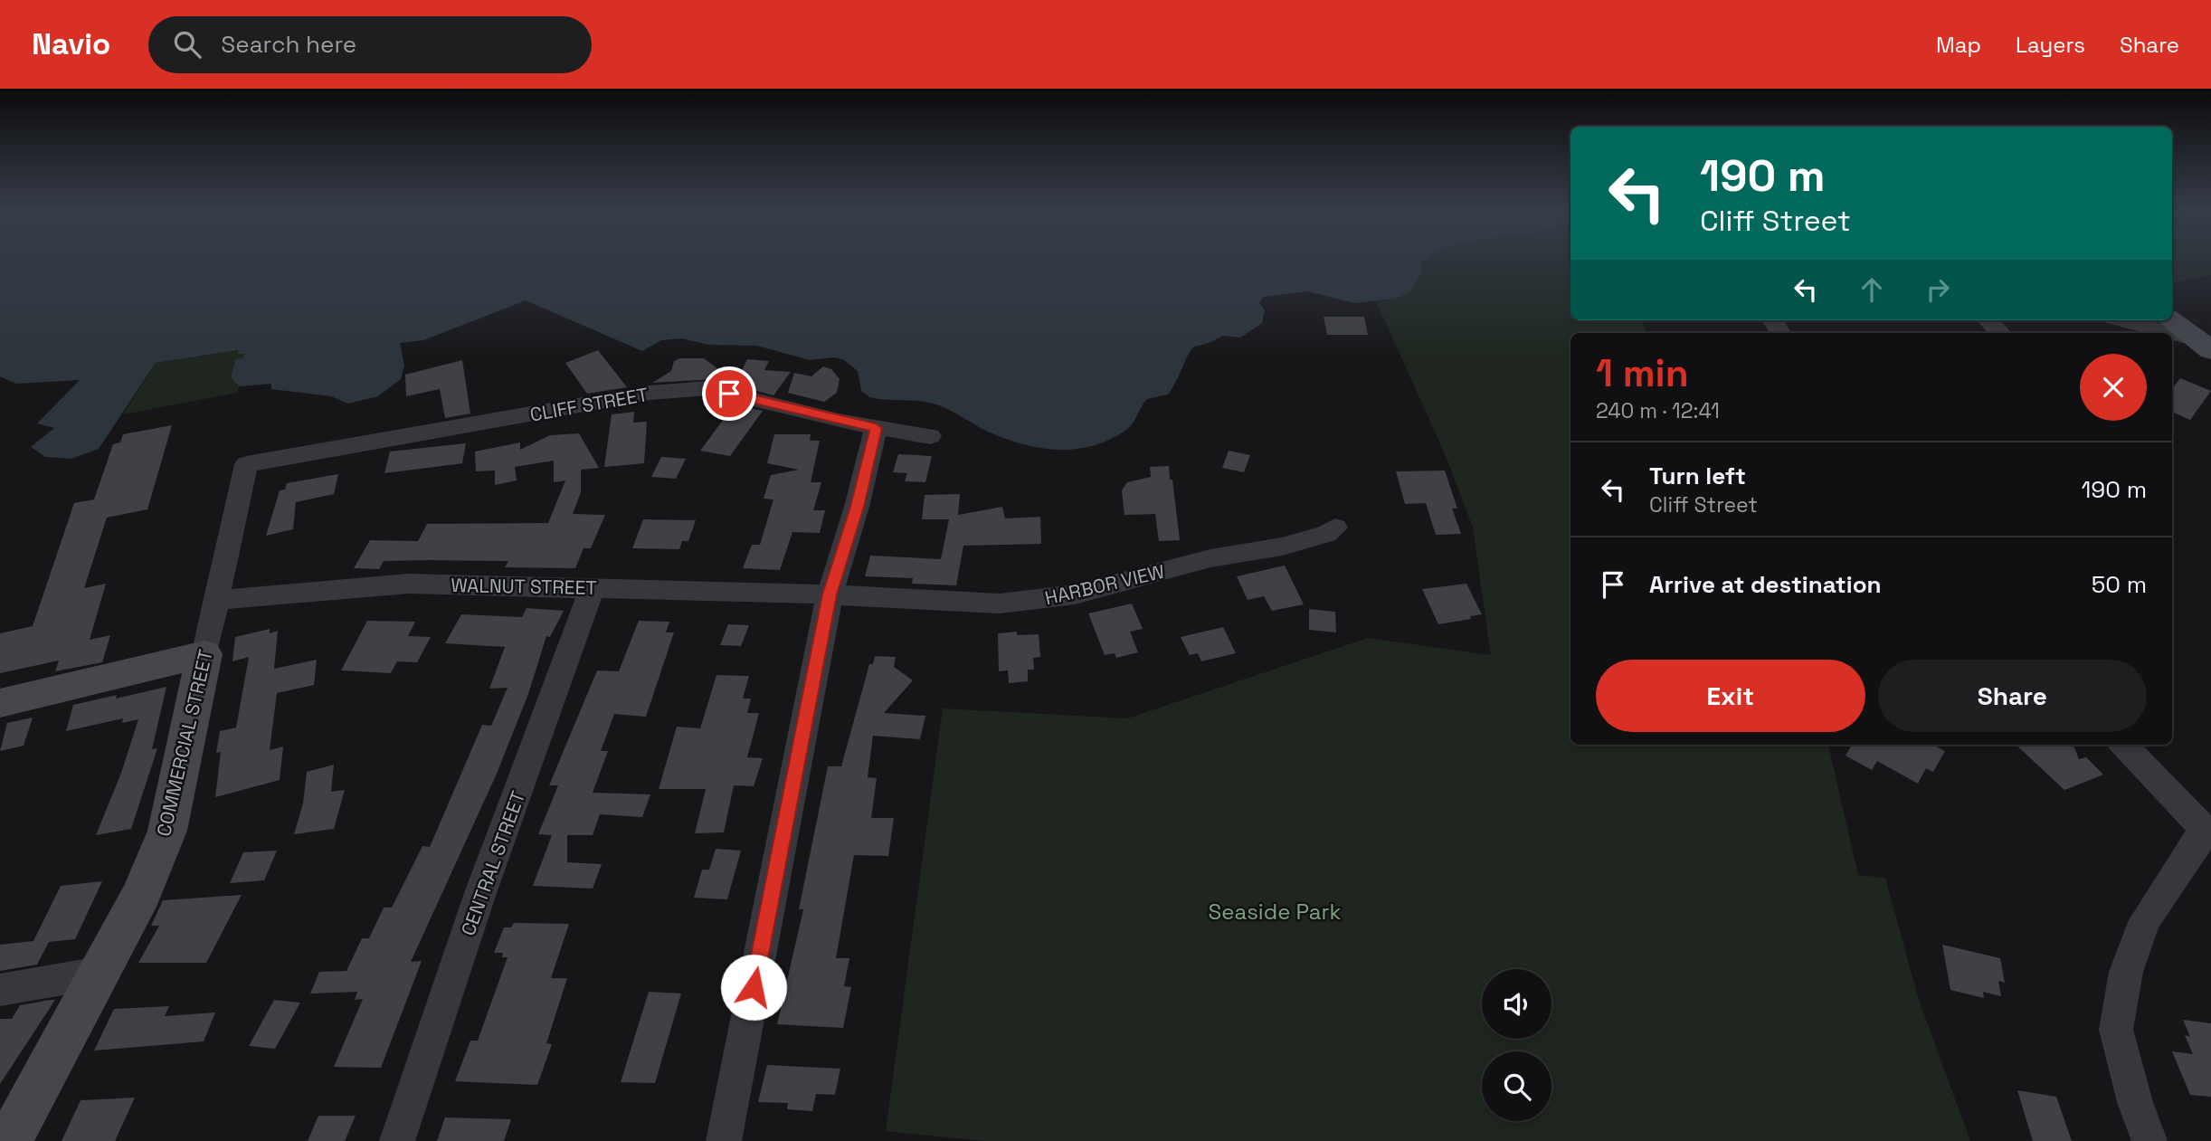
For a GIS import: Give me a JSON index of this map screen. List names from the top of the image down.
{
  "streets": {
    "street": [
      "CLIFF STREET",
      "HARBOR VIEW",
      "WALNUT STREET",
      "COMMERCIAL STREET",
      "CENTRAL STREET"
    ]
  },
  "crossings": [
    ["CLIFF STREET", "COMMERCIAL STREET"],
    ["HARBOR VIEW", "WALNUT STREET"],
    ["WALNUT STREET", "COMMERCIAL STREET"],
    ["WALNUT STREET", "CENTRAL STREET"]
  ],
  "parks": ["Seaside Park"],
  "page": {
    "header": "Navio",
    "search": "Search here",
    "nav": ["Map", "Layers", "Share"],
    "turn": ["190 m", "Cliff Street"],
    "heading": ["1 min", "240 m · 12:41"],
    "list": [
      {
        "name": "Turn left",
        "note": "Cliff Street",
        "value": "190 m"
      },
      {
        "name": "Arrive at destination",
        "value": "50 m"
      }
    ],
    "buttons": ["Exit", "Share"]
  }
}
